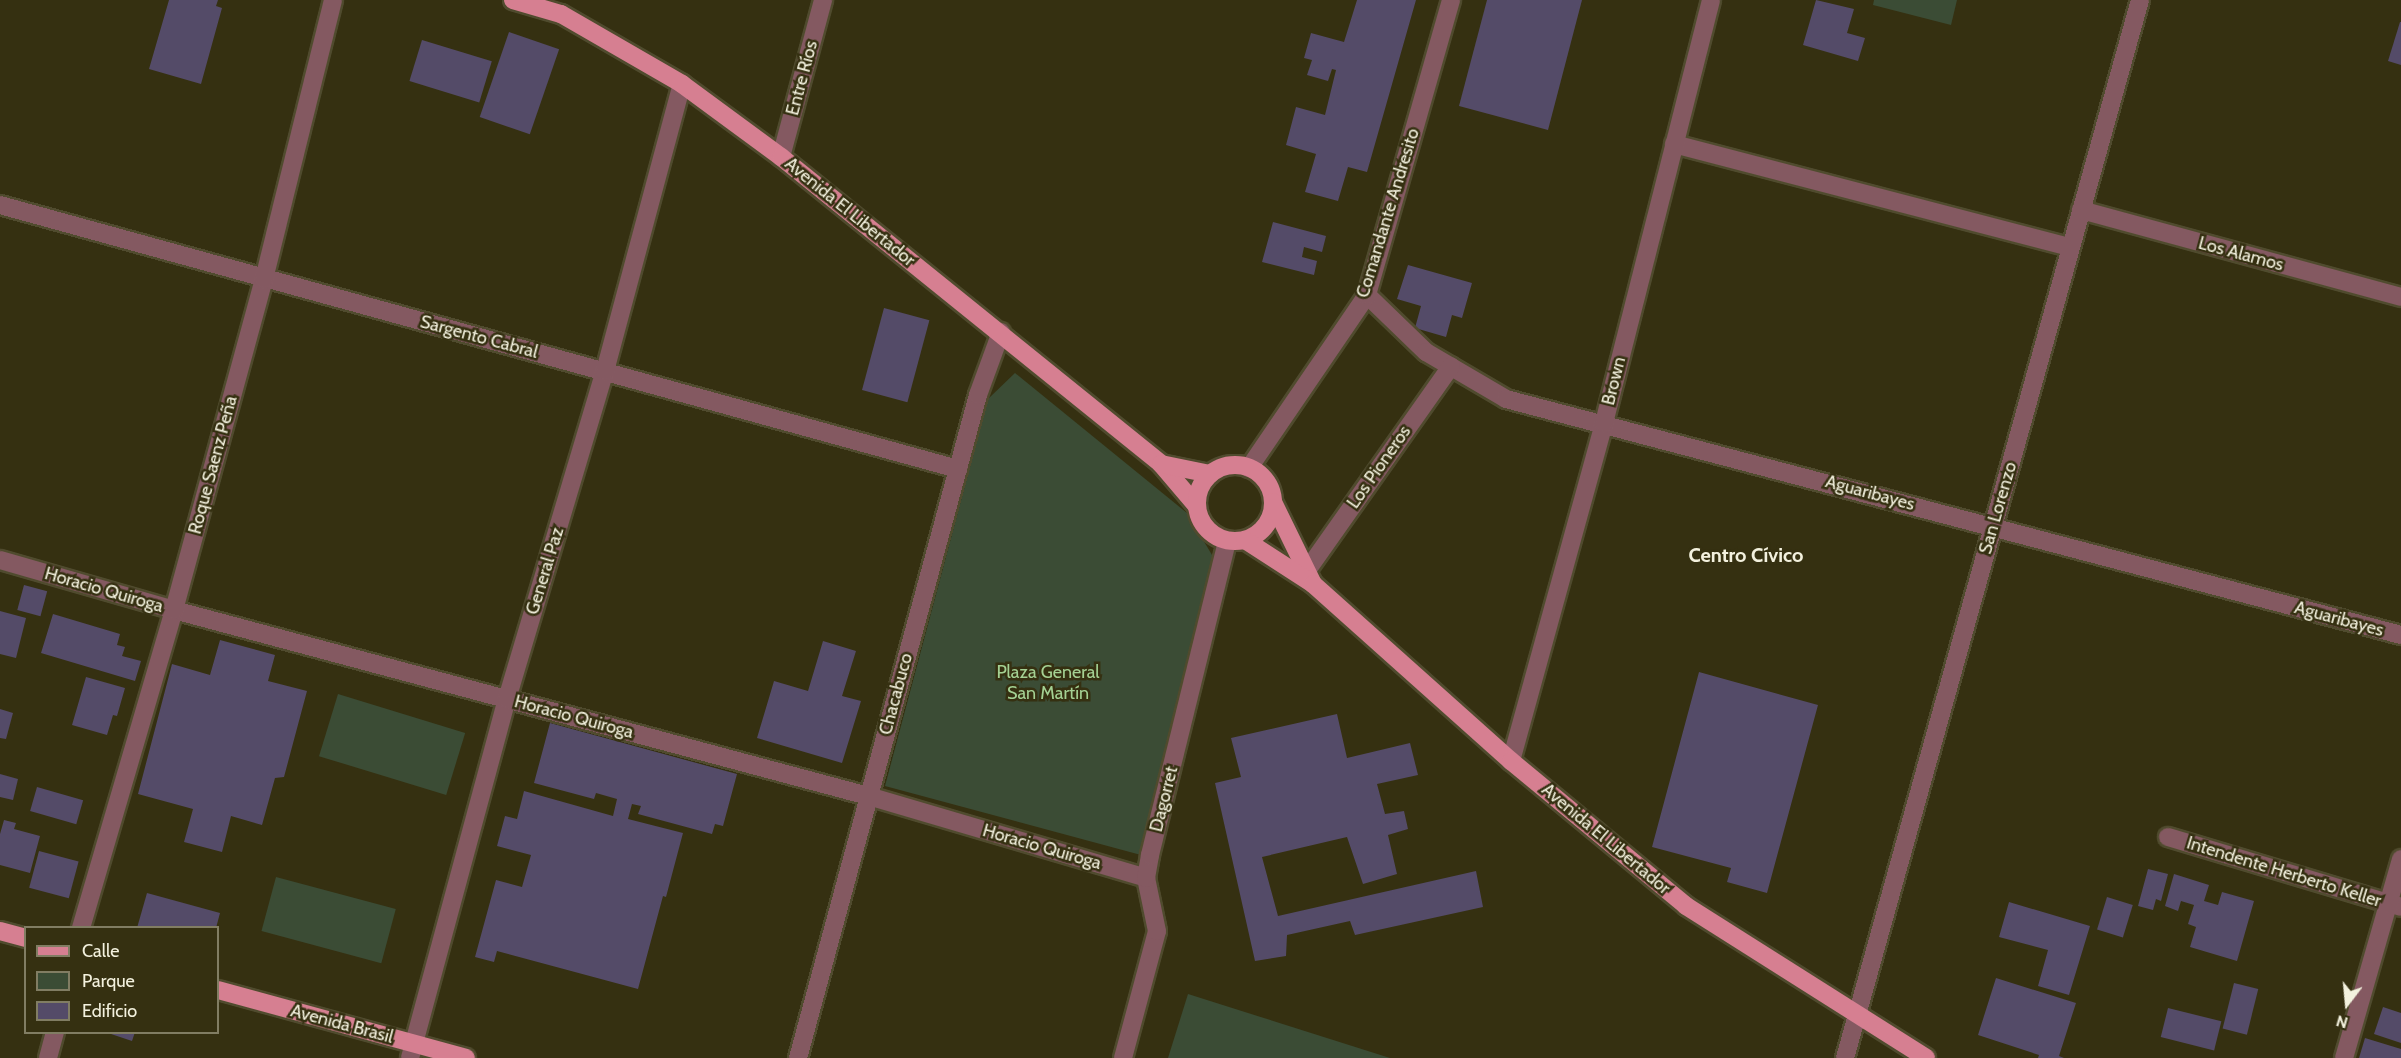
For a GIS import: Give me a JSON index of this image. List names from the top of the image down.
{
  "streets": {
    "main road": ["Avenida El Libertador", "Avenida Brasil"],
    "street": [
      "Entre Ríos",
      "Comandante Andresito",
      "Los Alamos",
      "Sargento Cabral",
      "Brown",
      "Roque Saenz Peña",
      "Los Pioneros",
      "Aguaribayes",
      "San Lorenzo",
      "General Paz",
      "Horacio Quiroga",
      "Chacabuco",
      "Dagorret",
      "Intendente Herberto Keller"
    ]
  },
  "crossings": [
    ["Entre Ríos", "Avenida El Libertador"],
    ["Avenida El Libertador", "Comandante Andresito"],
    ["Avenida El Libertador", "Brown"],
    ["Avenida El Libertador", "Los Pioneros"],
    ["Avenida El Libertador", "San Lorenzo"],
    ["Avenida El Libertador", "General Paz"],
    ["Avenida El Libertador", "Chacabuco"],
    ["Avenida El Libertador", "Dagorret"],
    ["Comandante Andresito", "Aguaribayes"],
    ["Comandante Andresito", "Dagorret"],
    ["Los Alamos", "San Lorenzo"],
    ["Sargento Cabral", "Roque Saenz Peña"],
    ["Sargento Cabral", "General Paz"],
    ["Sargento Cabral", "Chacabuco"],
    ["Brown", "Aguaribayes"],
    ["Roque Saenz Peña", "Horacio Quiroga"],
    ["Los Pioneros", "Aguaribayes"],
    ["Aguaribayes", "San Lorenzo"],
    ["General Paz", "Horacio Quiroga"],
    ["General Paz", "Avenida Brasil"],
    ["Horacio Quiroga", "Chacabuco"],
    ["Horacio Quiroga", "Dagorret"]
  ],
  "districts": ["Centro Cívico"],
  "parks": ["Plaza General San Martín"],
  "legend": ["Calle", "Parque", "Edificio"],
  "north": "bottom"
}
